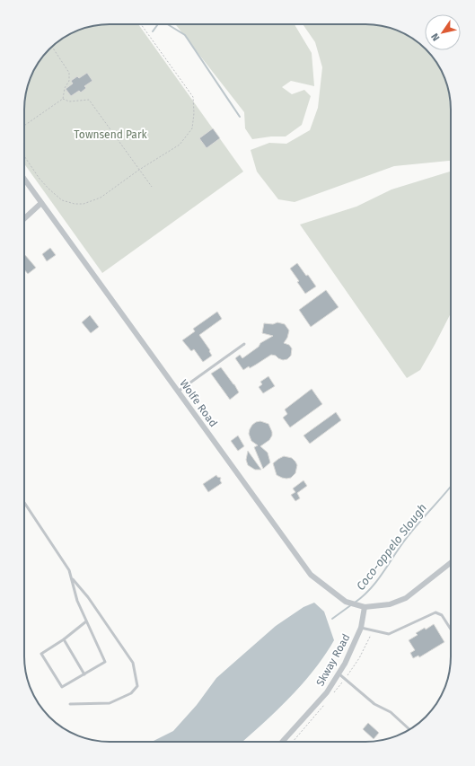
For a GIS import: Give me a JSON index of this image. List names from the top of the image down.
{
  "streets": {
    "street": ["Wolfe Road", "Skway Road"]
  },
  "crossings": [
    ["Wolfe Road", "Skway Road"]
  ],
  "water": ["Coco-oppelo Slough"],
  "parks": ["Townsend Park"],
  "north": "bottom left"
}
